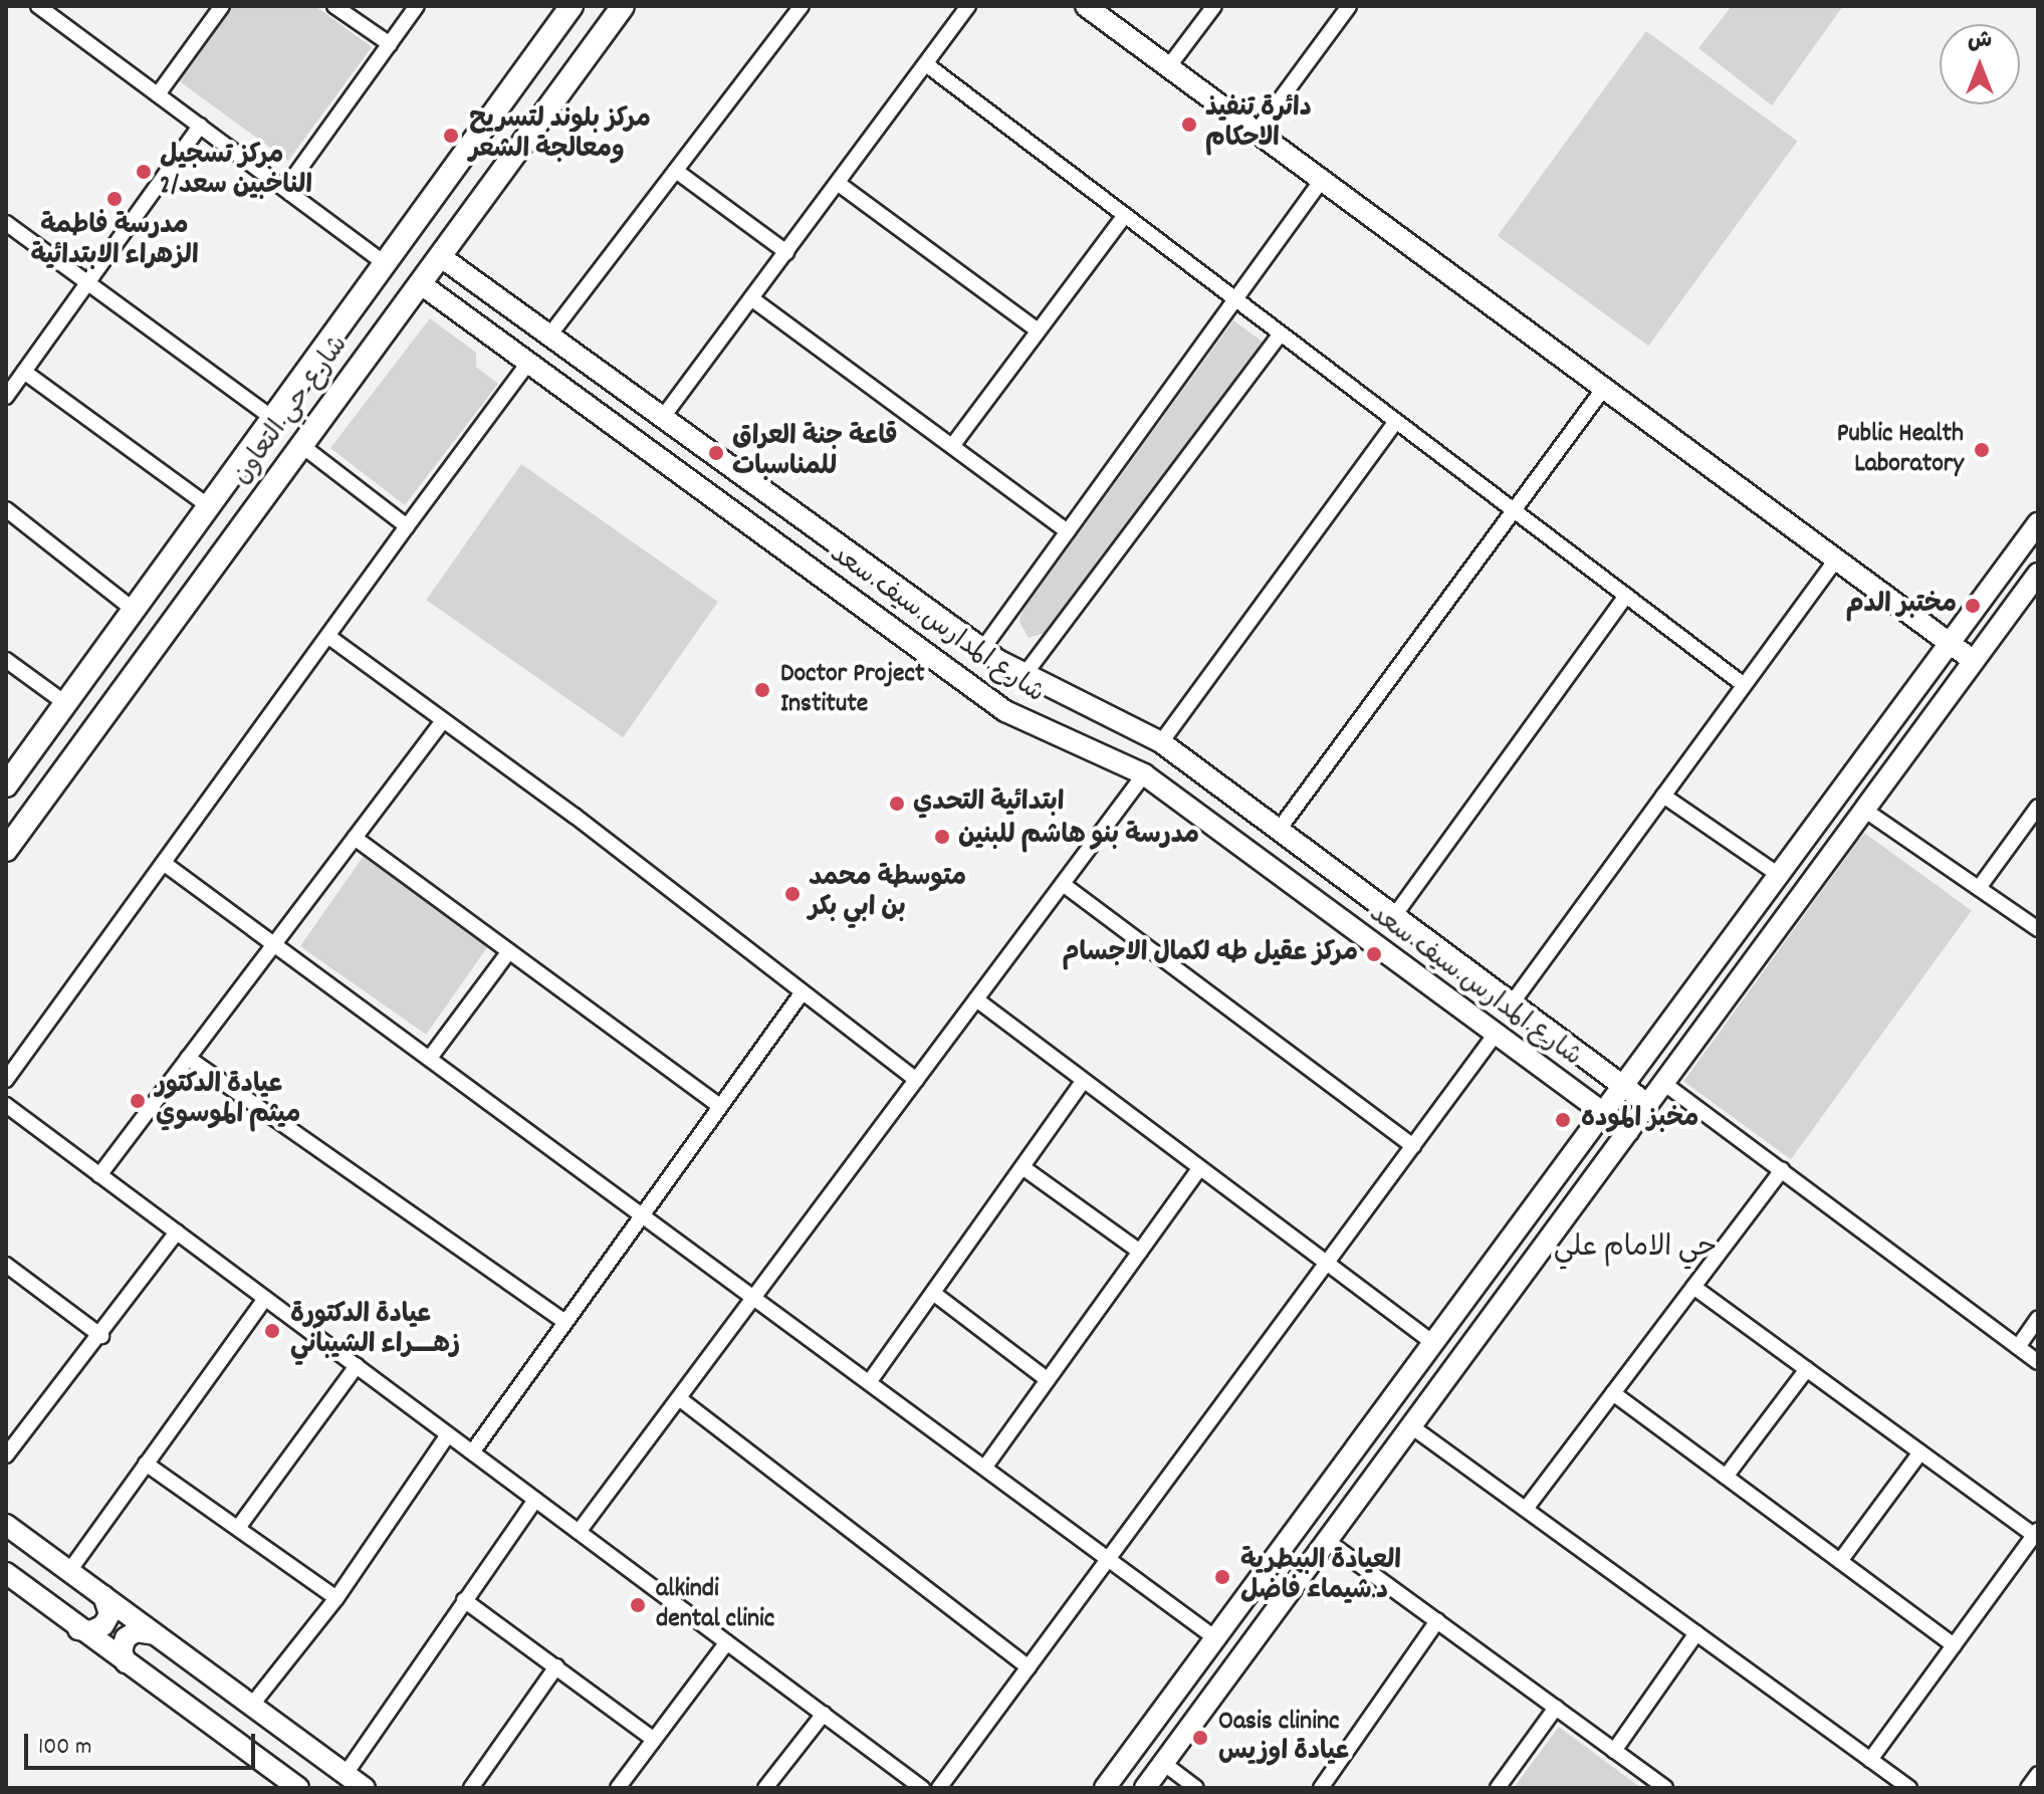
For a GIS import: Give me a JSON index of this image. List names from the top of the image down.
{
  "streets": {
    "main road": ["شارع حي التعاون", "شارع المدارس سيف سعد"]
  },
  "crossings": [
    ["شارع حي التعاون", "شارع المدارس سيف سعد"]
  ],
  "districts": ["حي الامام علي"],
  "places": [
    "دائرة تنفيذ الاحكام",
    "مركز بلوند لتسريح ومعالجة الشعر",
    "مركز تسجيل الناخبين سعد/2",
    "مدرسة فاطمة الزهراء الابتدائية",
    "Public Health Laboratory",
    "قاعة جنة العراق للمناسبات",
    "مختبر الدم",
    "Doctor Project Institute",
    "ابتدائية التحدي",
    "مدرسة بنو هاشم للبنين",
    "متوسطة محمد بن ابي بكر",
    "مركز عقيل طه لكمال الاجسام",
    "عيادة الدكتور ميثم الموسوي",
    "مخبز الموده",
    "عيادة الدكتورة زهـــراء الشيباني",
    "العيادة البيطرية د.شيماء فاضل",
    "alkindi dental clinic",
    "Oasis clininc عيادة اوزيس"
  ],
  "scale_bar": "100 m",
  "north": "top"
}
